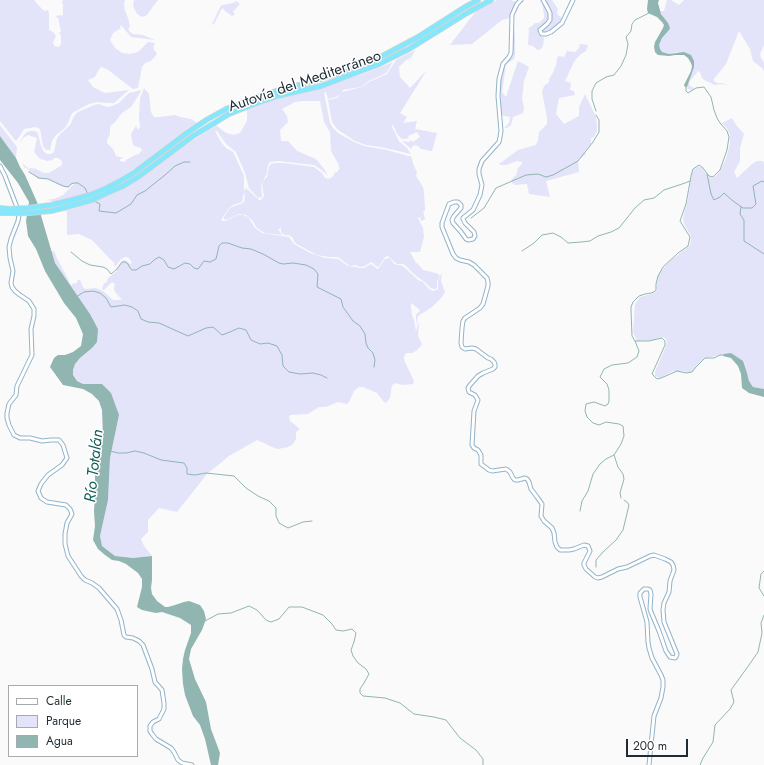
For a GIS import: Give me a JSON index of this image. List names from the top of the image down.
{
  "streets": {
    "highway": ["Autovía del Mediterráneo"]
  },
  "water": ["Río Totalán"],
  "legend": ["Calle", "Parque", "Agua"],
  "scale_bar": "200 m"
}
